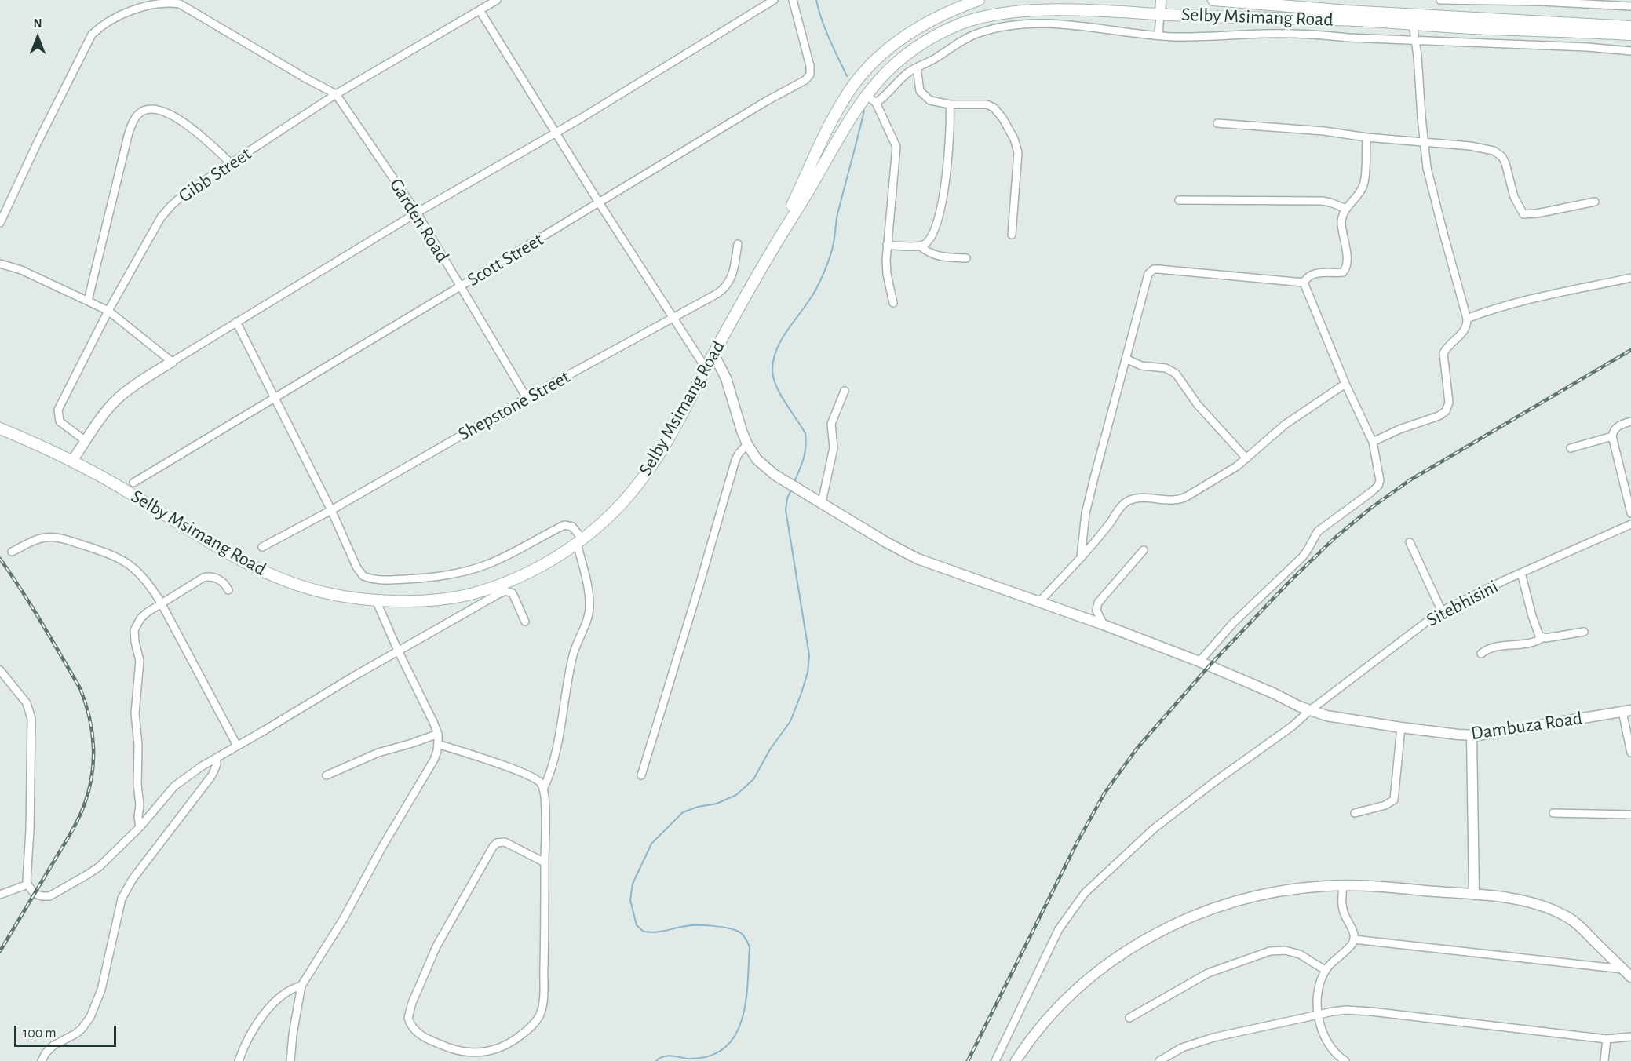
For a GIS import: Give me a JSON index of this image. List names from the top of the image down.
{
  "streets": {
    "main road": ["Selby Msimang Road"],
    "street": [
      "Gibb Street",
      "Garden Road",
      "Scott Street",
      "Shepstone Street",
      "Sitebhisini",
      "Dambuza Road"
    ]
  },
  "crossings": [
    ["Selby Msimang Road", "Dambuza Road"],
    ["Gibb Street", "Garden Road"],
    ["Garden Road", "Scott Street"],
    ["Garden Road", "Shepstone Street"],
    ["Sitebhisini", "Dambuza Road"]
  ],
  "scale_bar": "100 m",
  "north": "top"
}
